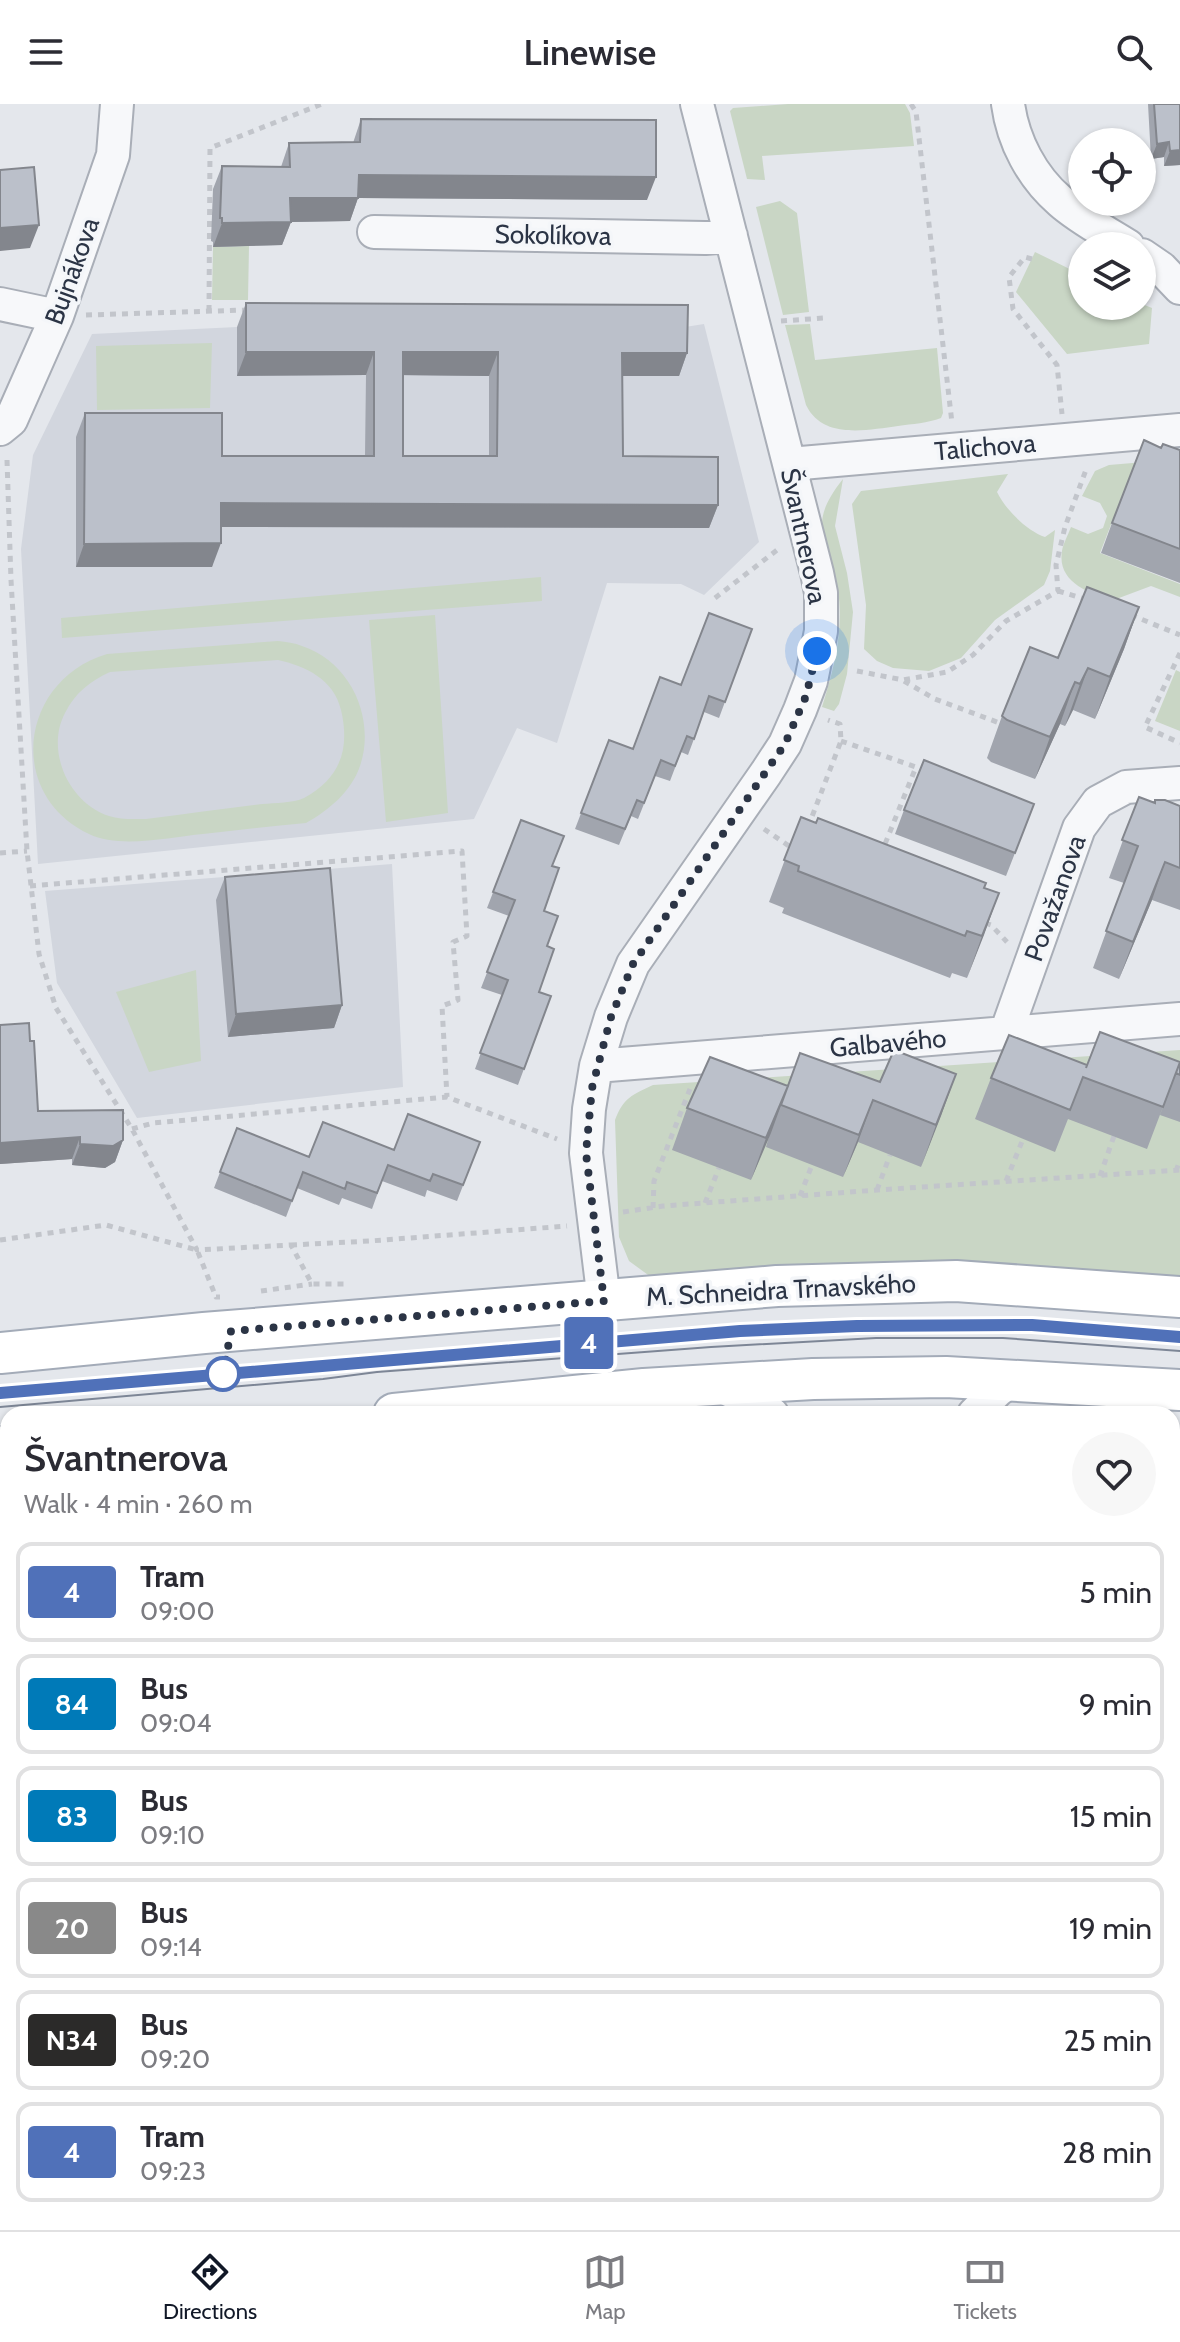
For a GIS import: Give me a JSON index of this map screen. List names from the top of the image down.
{
  "streets": {
    "main road": ["M. Schneidra Trnavského"],
    "street": [
      "Sokolíkova",
      "Bujnákova",
      "Talichova",
      "Švantnerova",
      "Považanova",
      "Galbavého"
    ]
  },
  "crossings": [
    ["Sokolíkova", "Švantnerova"],
    ["Talichova", "Švantnerova"],
    ["Švantnerova", "Galbavého"],
    ["Švantnerova", "M. Schneidra Trnavského"],
    ["Považanova", "Galbavého"]
  ],
  "lines": ["tram line 4"],
  "page": {
    "header": "Linewise",
    "on_map": "4",
    "heading": ["Švantnerova", "Walk · 4 min · 260 m"],
    "list": [
      {
        "mark": "4",
        "name": "Tram",
        "note": "09:00",
        "value": "5 min"
      },
      {
        "mark": "84",
        "name": "Bus",
        "note": "09:04",
        "value": "9 min"
      },
      {
        "mark": "83",
        "name": "Bus",
        "note": "09:10",
        "value": "15 min"
      },
      {
        "mark": "20",
        "name": "Bus",
        "note": "09:14",
        "value": "19 min"
      },
      {
        "mark": "N34",
        "name": "Bus",
        "note": "09:20",
        "value": "25 min"
      },
      {
        "mark": "4",
        "name": "Tram",
        "note": "09:23",
        "value": "28 min"
      }
    ],
    "tabs": ["Directions", "Map", "Tickets"]
  }
}
